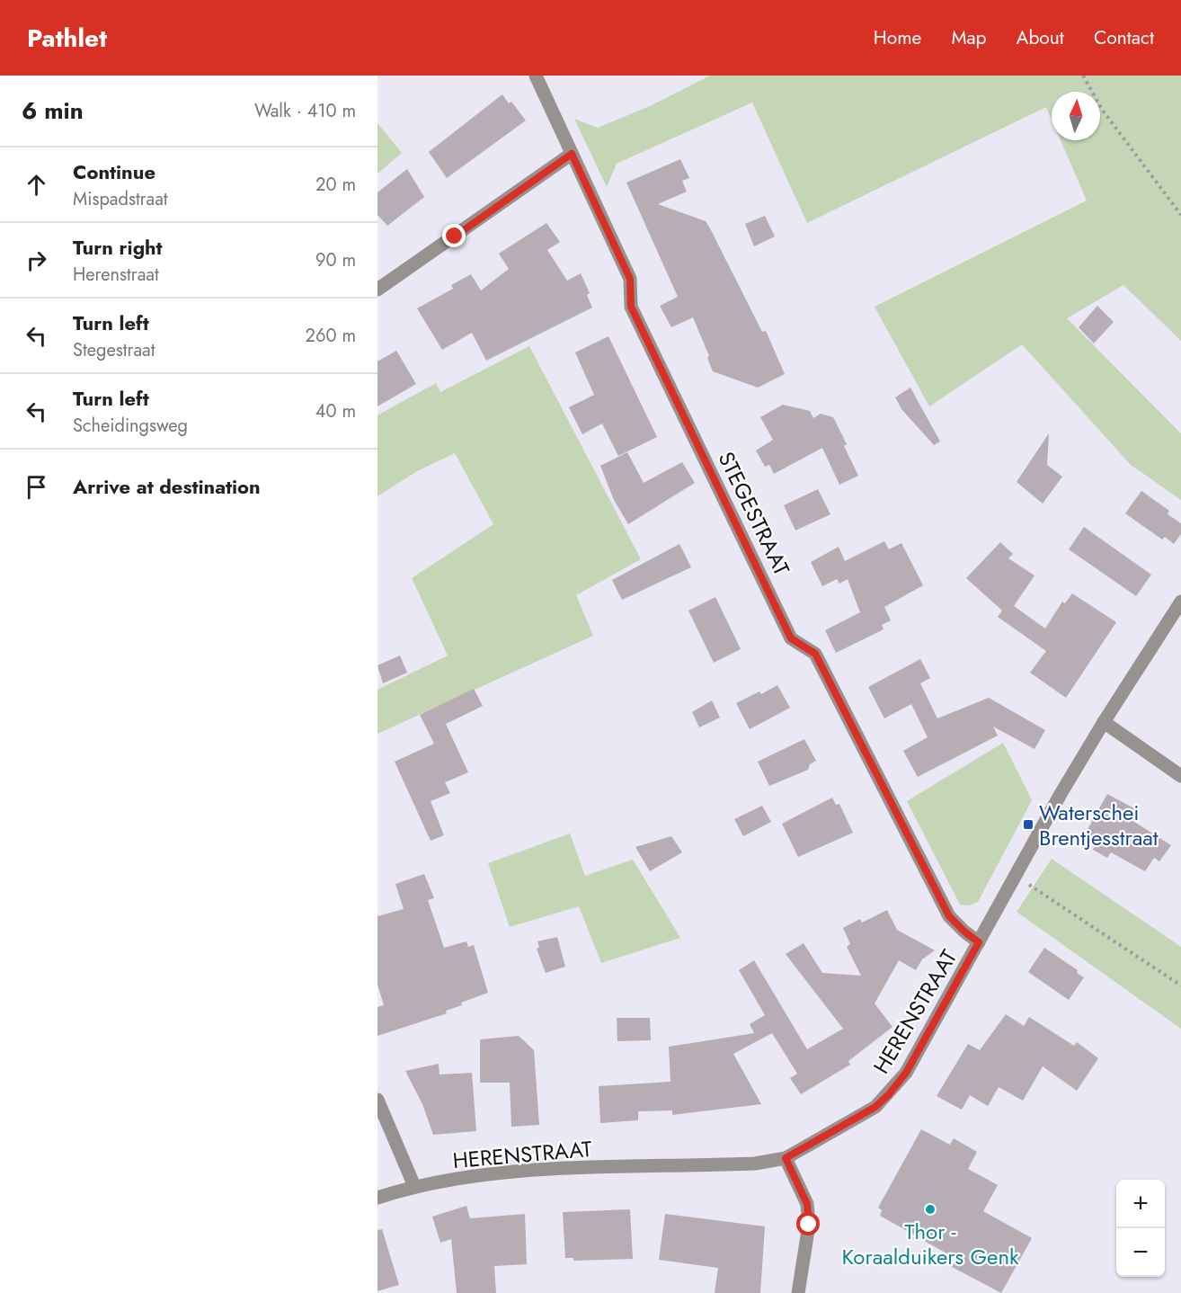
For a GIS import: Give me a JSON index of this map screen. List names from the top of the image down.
{
  "streets": {
    "street": ["STEGESTRAAT", "HERENSTRAAT"]
  },
  "crossings": [
    ["STEGESTRAAT", "HERENSTRAAT"]
  ],
  "places": {
    "transit": ["Waterschei Brentjesstraat"],
    "other": ["Thor - Koraalduikers Genk"]
  },
  "north": "top",
  "page": {
    "header": "Pathlet",
    "nav": [
      "Home",
      "Map",
      "About",
      "Contact"
    ],
    "heading": ["6 min", "Walk · 410 m"],
    "list": [
      ["Continue", "Mispadstraat", "20 m"],
      ["Turn right", "Herenstraat", "90 m"],
      ["Turn left", "Stegestraat", "260 m"],
      ["Turn left", "Scheidingsweg", "40 m"],
      "Arrive at destination"
    ],
    "map_buttons": ["+", "−"]
  }
}
